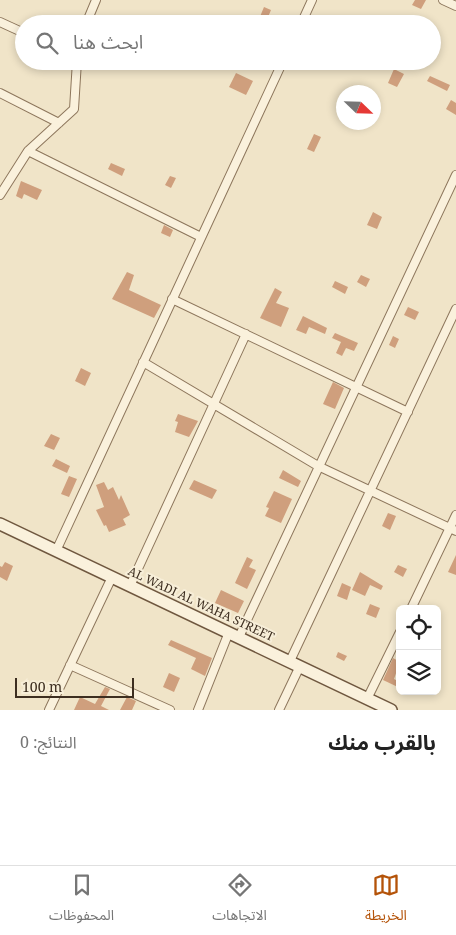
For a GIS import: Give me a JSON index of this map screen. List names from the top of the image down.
{
  "streets": {
    "main road": ["AL WADI AL WAHA STREET"]
  },
  "scale_bar": "100 m",
  "north": "bottom right",
  "page": {
    "search": "ابحث هنا",
    "scale": "100 m",
    "heading": ["بالقرب منك", "النتائج: 0"],
    "nav": ["الخريطة", "الاتجاهات", "المحفوظات"]
  }
}
